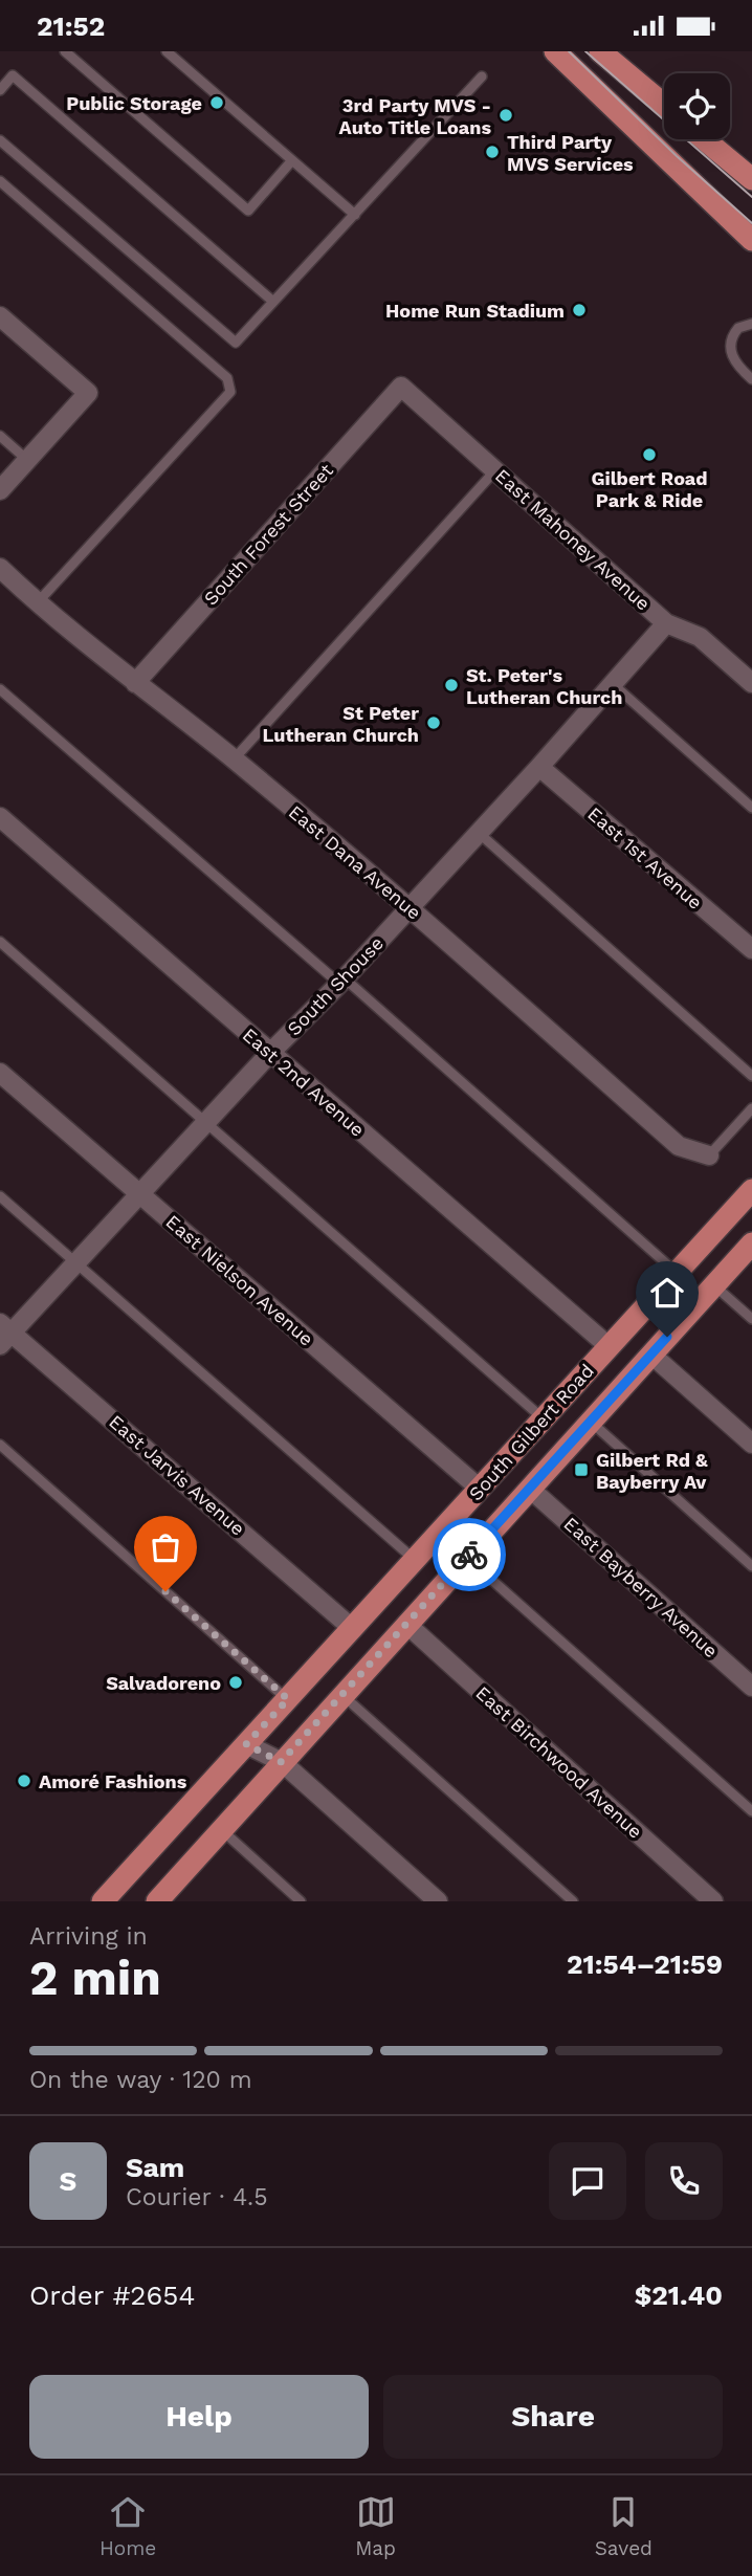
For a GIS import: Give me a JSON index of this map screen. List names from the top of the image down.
{
  "streets": {
    "main road": ["South Gilbert Road"],
    "street": [
      "South Forest Street",
      "East Mahoney Avenue",
      "East 1st Avenue",
      "East Dana Avenue",
      "South Shouse",
      "East 2nd Avenue",
      "East Nielson Avenue",
      "East Jarvis Avenue",
      "East Bayberry Avenue",
      "East Birchwood Avenue"
    ]
  },
  "crossings": [
    ["South Forest Street", "East Mahoney Avenue"],
    ["South Forest Street", "East Dana Avenue"],
    ["East Mahoney Avenue", "South Shouse"],
    ["East 1st Avenue", "South Shouse"],
    ["East Dana Avenue", "South Shouse"],
    ["South Shouse", "East 2nd Avenue"],
    ["South Shouse", "East Nielson Avenue"],
    ["South Shouse", "East Jarvis Avenue"],
    ["East 2nd Avenue", "South Gilbert Road"],
    ["East Nielson Avenue", "South Gilbert Road"],
    ["South Gilbert Road", "East Jarvis Avenue"],
    ["South Gilbert Road", "East Bayberry Avenue"],
    ["South Gilbert Road", "East Birchwood Avenue"]
  ],
  "places": {
    "other": [
      "Public Storage",
      "3rd Party MVS - Auto Title Loans",
      "Third Party MVS Services",
      "Home Run Stadium",
      "Gilbert Road Park & Ride",
      "St. Peter's Lutheran Church",
      "St Peter Lutheran Church",
      "Salvadoreno",
      "Amoré Fashions"
    ],
    "transit": ["Gilbert Rd & Bayberry Av"]
  },
  "page": {
    "status": "21:52",
    "heading": ["2 min", "Arriving in", "21:54–21:59"],
    "panel": [
      "Sam",
      "Courier · 4.5",
      "Order #2654",
      "$21.40"
    ],
    "bar": "On the way · 120 m",
    "round": "S",
    "buttons": ["Help", "Share"],
    "tabs": ["Home", "Map", "Saved"]
  }
}
